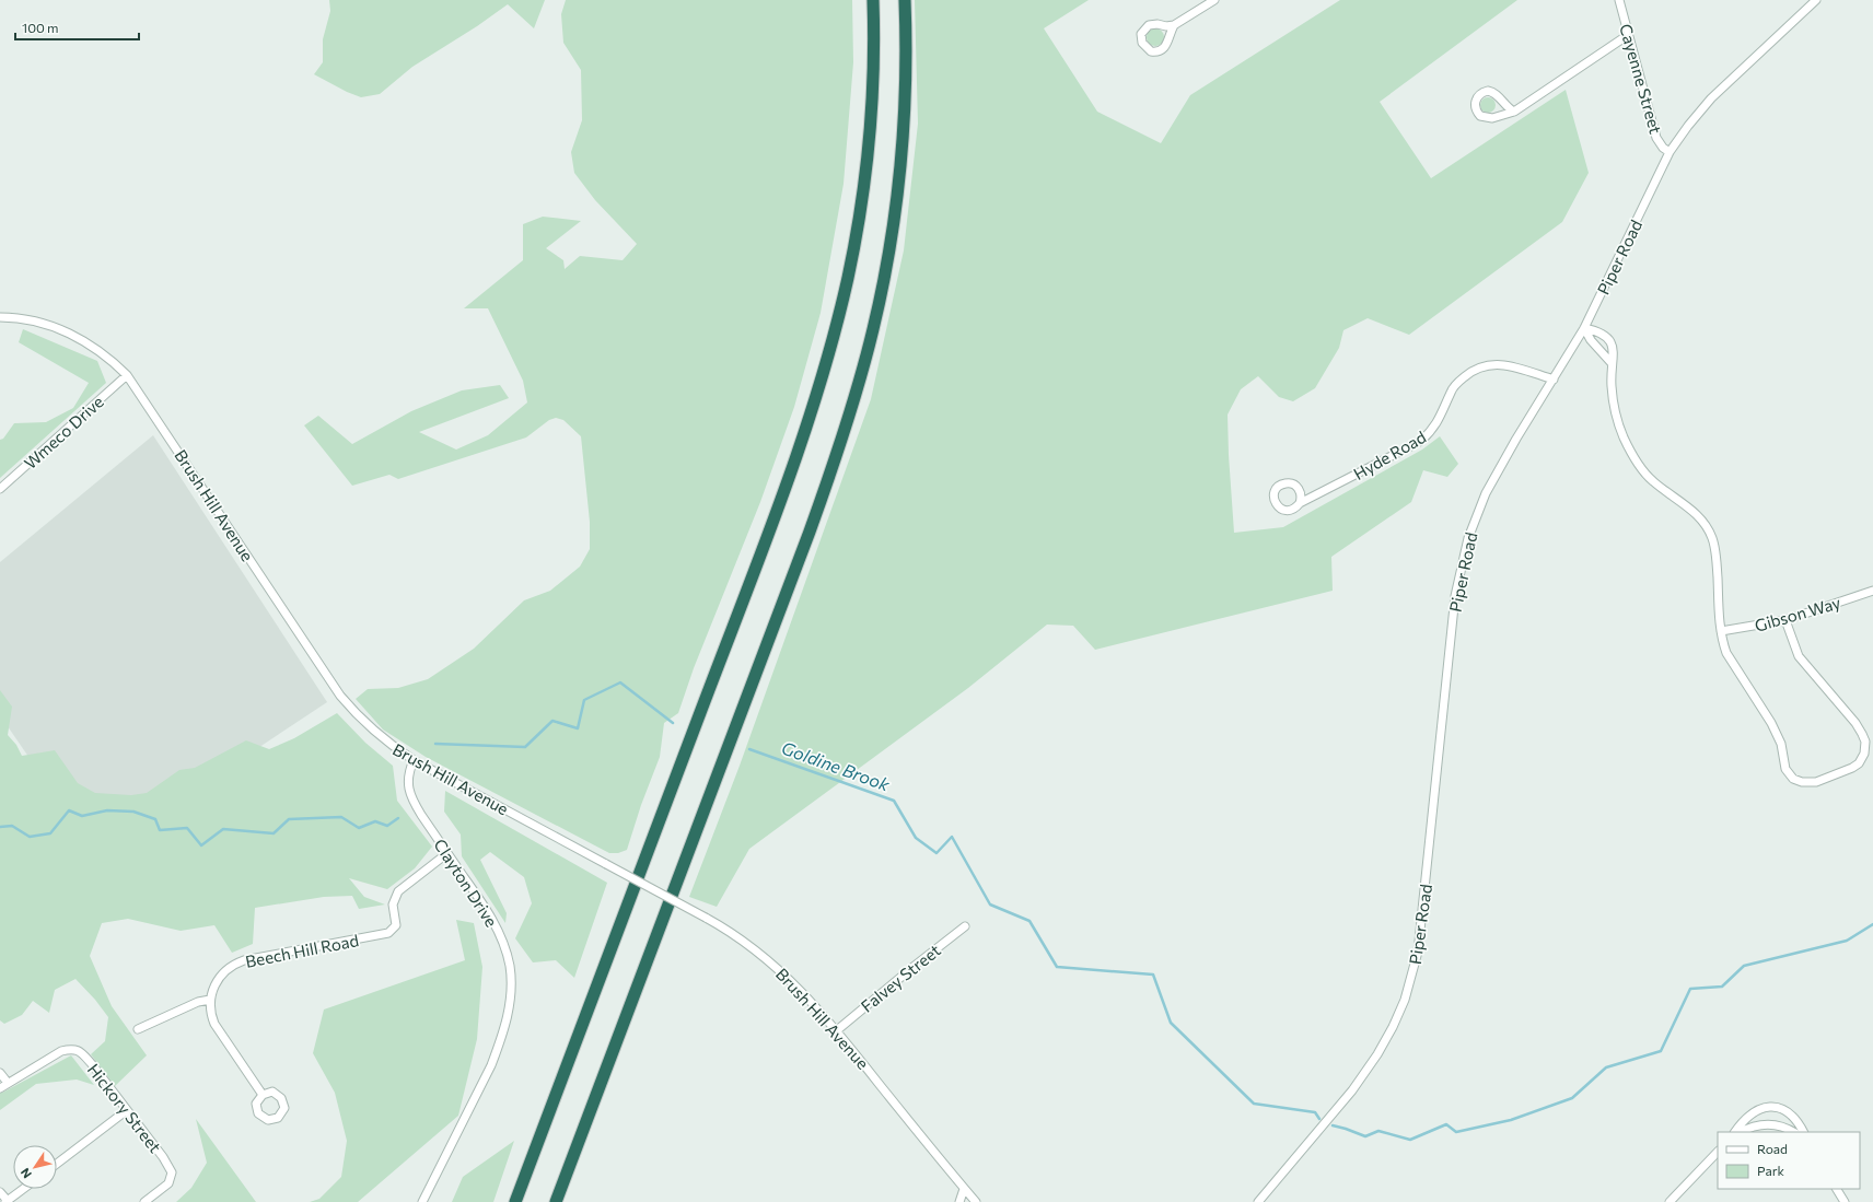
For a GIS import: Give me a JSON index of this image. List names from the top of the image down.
{
  "streets": {
    "street": [
      "Cayenne Street",
      "Piper Road",
      "Wmeco Drive",
      "Hyde Road",
      "Brush Hill Avenue",
      "Gibson Way",
      "Clayton Drive",
      "Beech Hill Road",
      "Falvey Street",
      "Hickory Street"
    ]
  },
  "crossings": [
    ["Cayenne Street", "Piper Road"],
    ["Piper Road", "Hyde Road"],
    ["Wmeco Drive", "Brush Hill Avenue"],
    ["Brush Hill Avenue", "Clayton Drive"],
    ["Brush Hill Avenue", "Falvey Street"],
    ["Clayton Drive", "Beech Hill Road"]
  ],
  "water": ["Goldine Brook"],
  "legend": ["Road", "Park"],
  "scale_bar": "100 m",
  "north": "bottom left"
}
